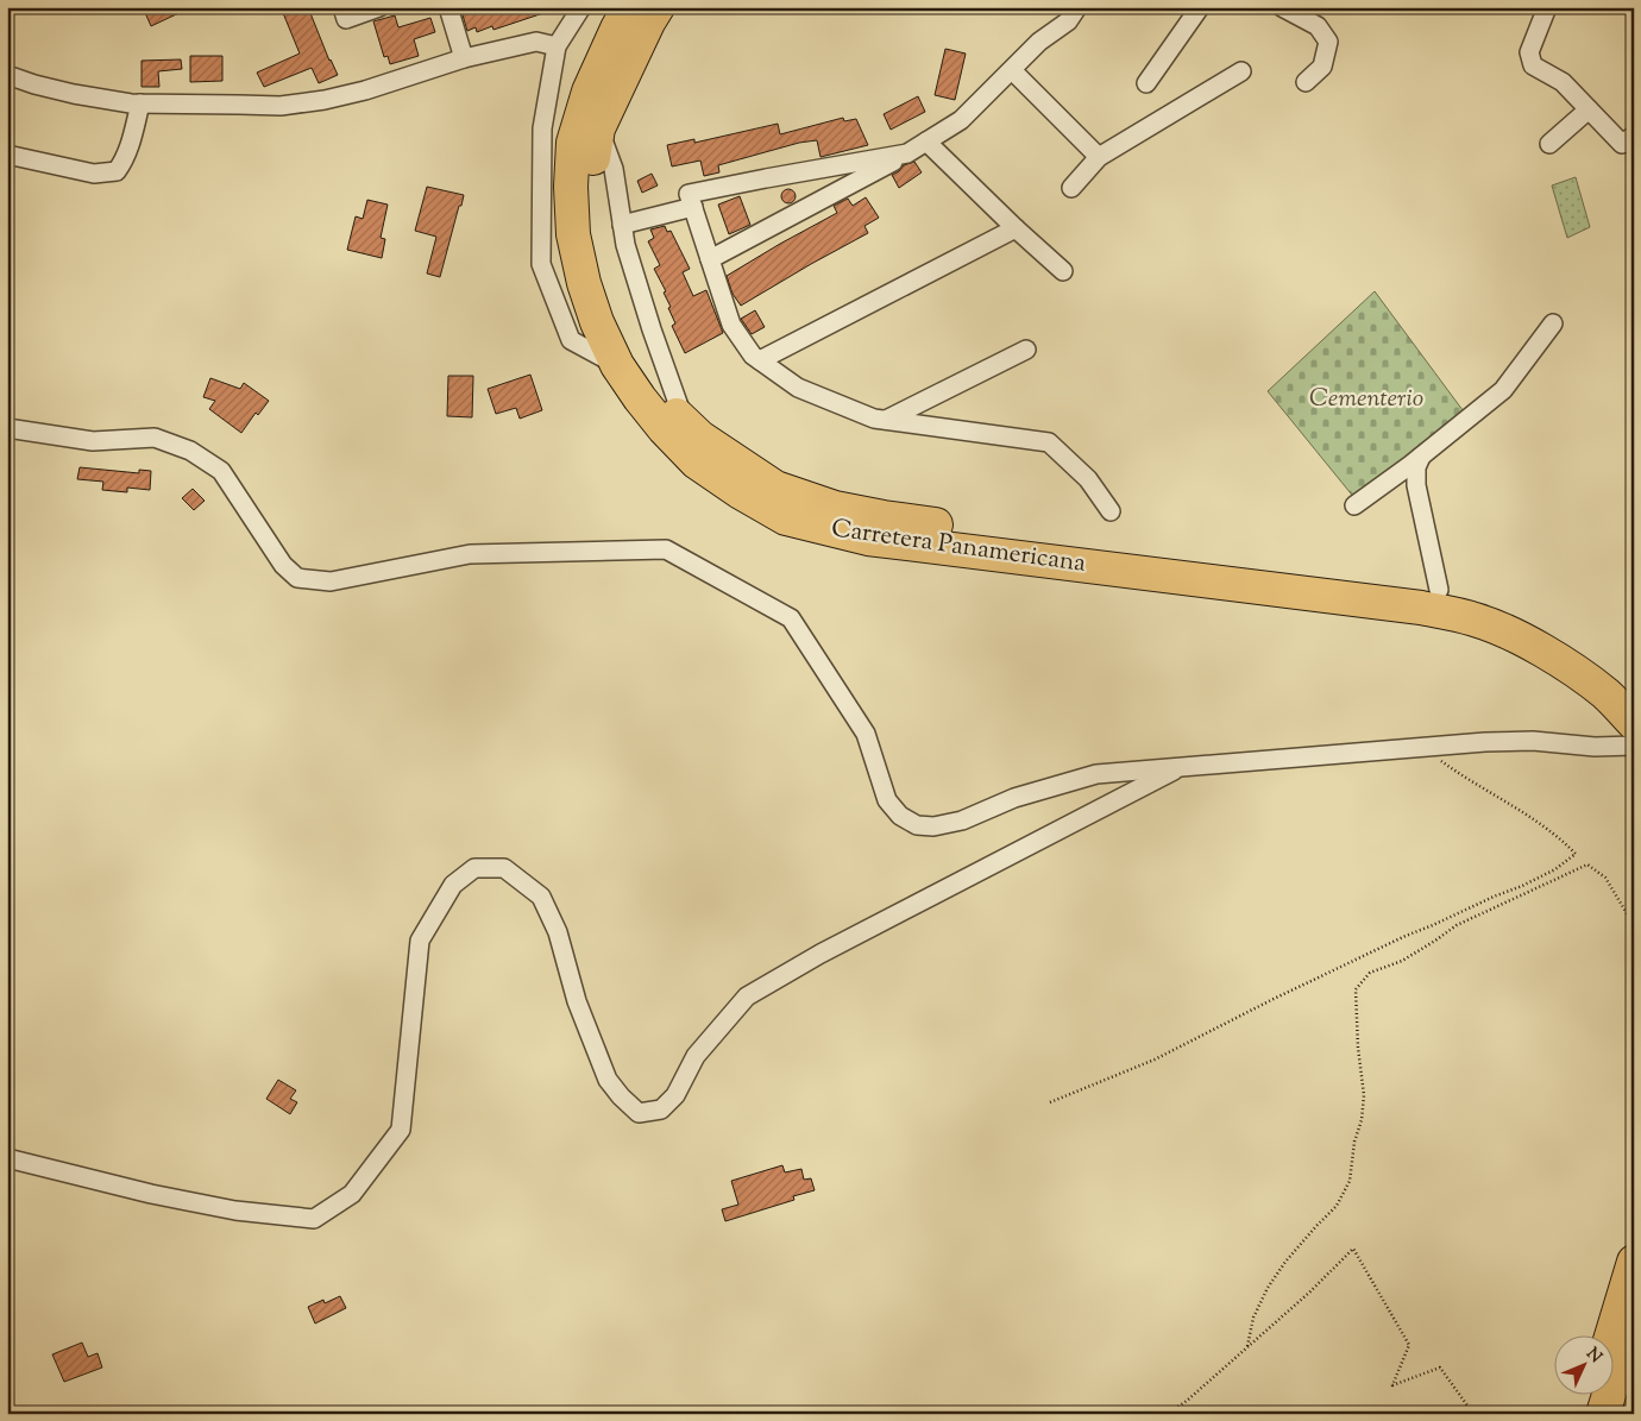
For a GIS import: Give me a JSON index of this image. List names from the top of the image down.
{
  "streets": {
    "highway": ["Carretera Panamericana"]
  },
  "parks": ["Cementerio"],
  "north": "top right"
}
